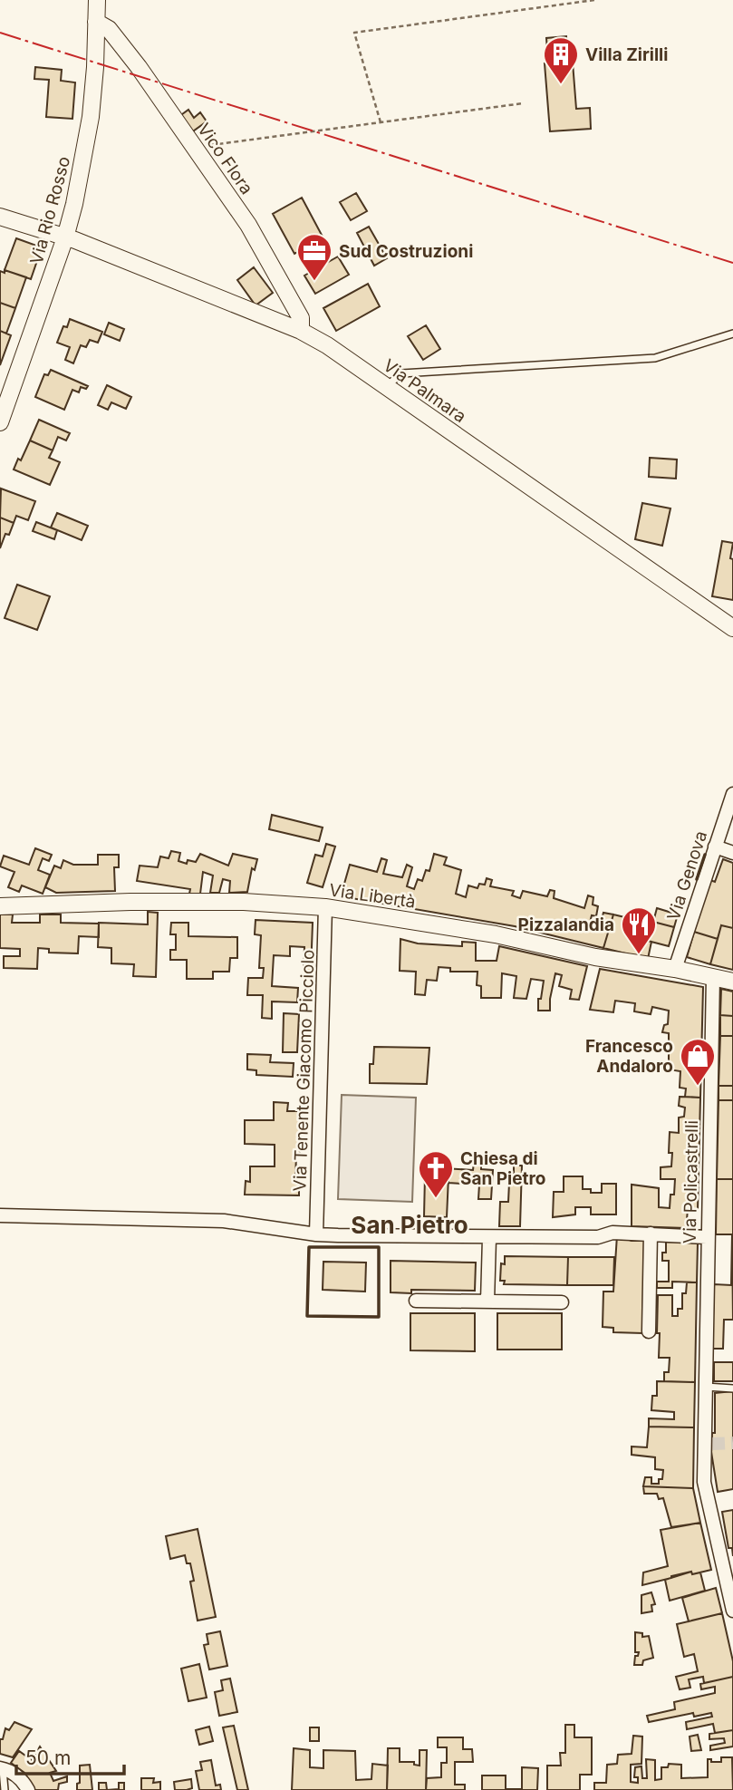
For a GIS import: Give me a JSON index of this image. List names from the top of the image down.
{
  "streets": {
    "street": [
      "Vico Flora",
      "Via Rio Rosso",
      "Via Palmara",
      "Via Genova",
      "Via Libertà",
      "Via Tenente Giacomo Picciolo",
      "Via Policastrelli"
    ]
  },
  "crossings": [
    ["Vico Flora", "Via Rio Rosso"],
    ["Vico Flora", "Via Palmara"],
    ["Via Rio Rosso", "Via Palmara"],
    ["Via Genova", "Via Libertà"],
    ["Via Libertà", "Via Tenente Giacomo Picciolo"],
    ["Via Libertà", "Via Policastrelli"]
  ],
  "districts": ["San Pietro"],
  "places": {
    "building": ["Villa Zirilli"],
    "office": ["Sud Costruzioni"],
    "restaurant": ["Pizzalandia"],
    "shop": ["Francesco Andaloro"],
    "church": ["Chiesa di San Pietro"]
  },
  "scale_bar": "50 m"
}
